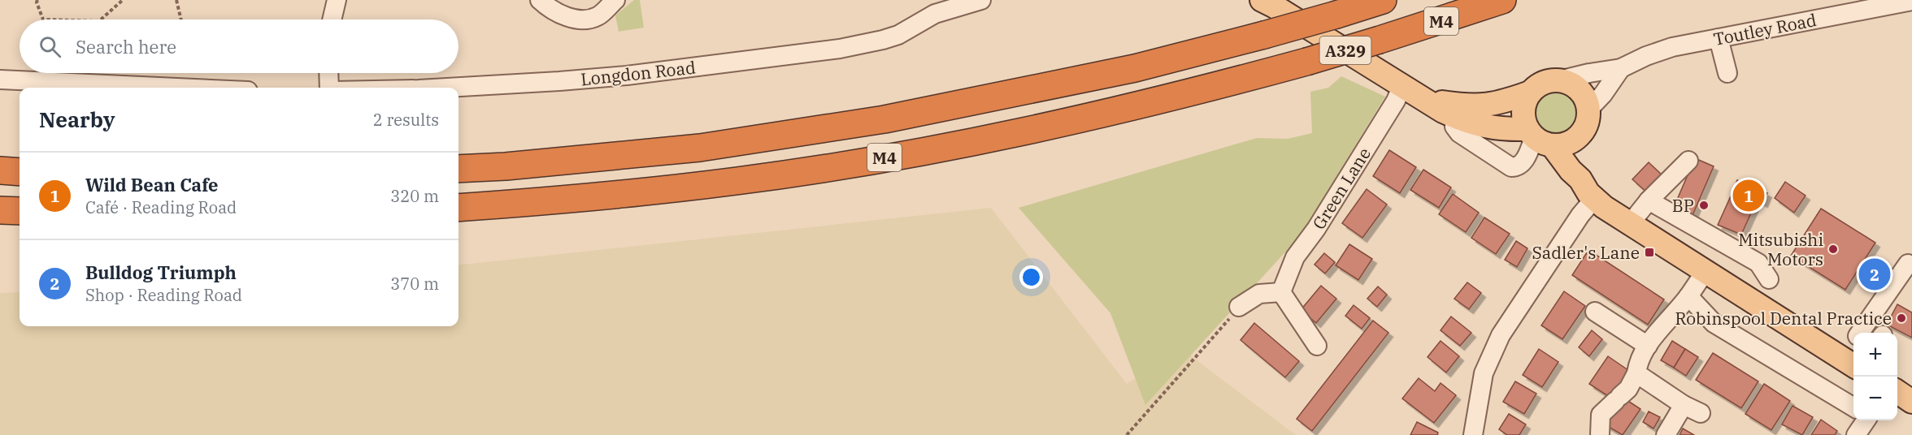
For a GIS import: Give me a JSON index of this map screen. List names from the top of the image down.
{
  "streets": {
    "highway": ["M4"],
    "main road": ["A329"],
    "street": ["Toutley Road", "Longdon Road", "Green Lane"]
  },
  "crossings": [
    ["Toutley Road", "A329"],
    ["A329", "Green Lane"]
  ],
  "places": {
    "other": ["BP", "Mitsubishi Motors", "Robinspool Dental Practice"],
    "transit": ["Sadler's Lane"]
  },
  "page": {
    "search": "Search here",
    "heading": ["Nearby", "2 results"],
    "list": [
      {
        "mark": "1",
        "name": "Wild Bean Cafe",
        "note": "Café · Reading Road",
        "value": "320 m"
      },
      {
        "mark": "2",
        "name": "Bulldog Triumph",
        "note": "Shop · Reading Road",
        "value": "370 m"
      }
    ],
    "pins": ["1", "2"],
    "map_buttons": ["+", "−"]
  }
}
